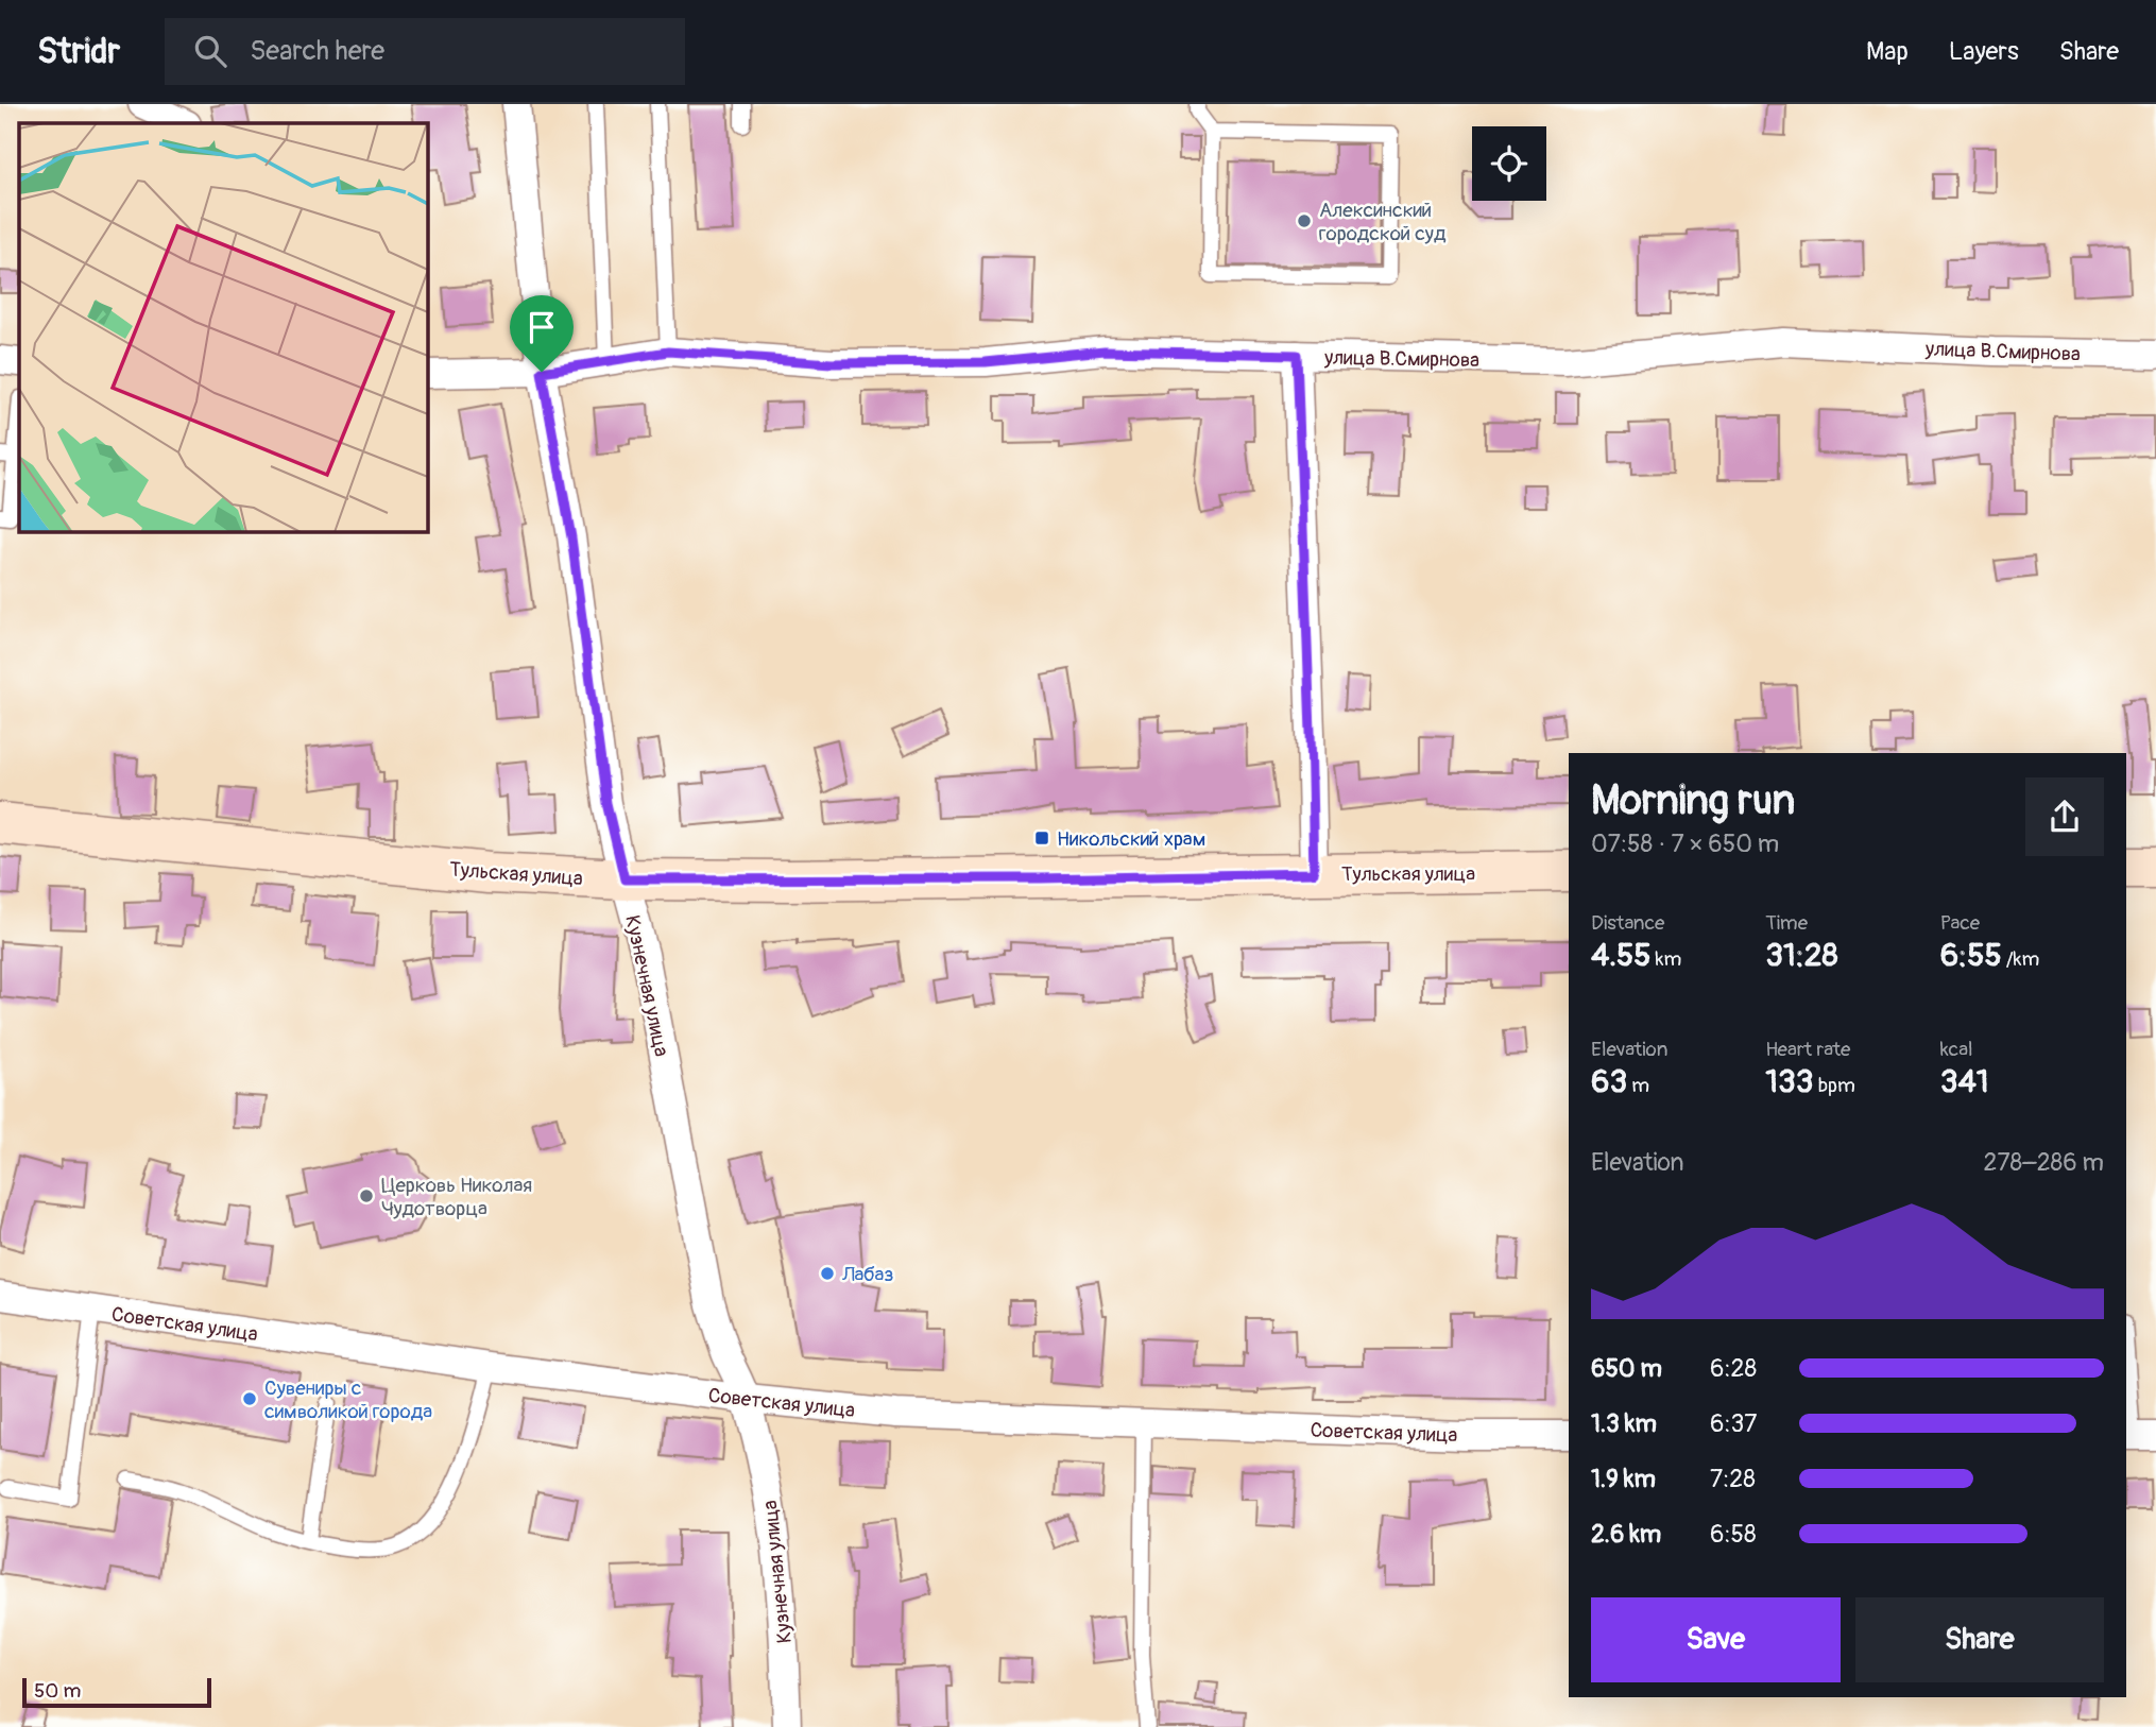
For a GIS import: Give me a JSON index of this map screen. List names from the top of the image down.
{
  "streets": {
    "main road": ["Тульская улица"],
    "street": ["улица В.Смирнова", "Кузнечная улица", "Советская улица"]
  },
  "crossings": [
    ["улица В.Смирнова", "Кузнечная улица"],
    ["Тульская улица", "Кузнечная улица"],
    ["Кузнечная улица", "Советская улица"]
  ],
  "places": {
    "other": [
      "Алексинский городской суд",
      "Церковь Николая Чудотворца",
      "Лабаз",
      "Сувениры с символикой города"
    ],
    "transit": ["Никольский храм"]
  },
  "scale_bar": "50 m",
  "page": {
    "header": "Stridr",
    "search": "Search here",
    "nav": ["Map", "Layers", "Share"],
    "heading": ["Morning run", "07:58 · 7 × 650 m"],
    "stats": [
      ["Distance", "4.55 km"],
      ["Time", "31:28"],
      ["Pace", "6:55 /km"],
      ["Elevation", "63 m"],
      ["Heart rate", "133 bpm"],
      ["kcal", "341"]
    ],
    "chart": ["Elevation", "278–286 m"],
    "list": [
      {
        "name": "650 m",
        "note": "6:28"
      },
      {
        "name": "1.3 km",
        "note": "6:37"
      },
      {
        "name": "1.9 km",
        "note": "7:28"
      },
      {
        "name": "2.6 km",
        "note": "6:58"
      }
    ],
    "buttons": ["Save", "Share"],
    "scale": "50 m"
  }
}
